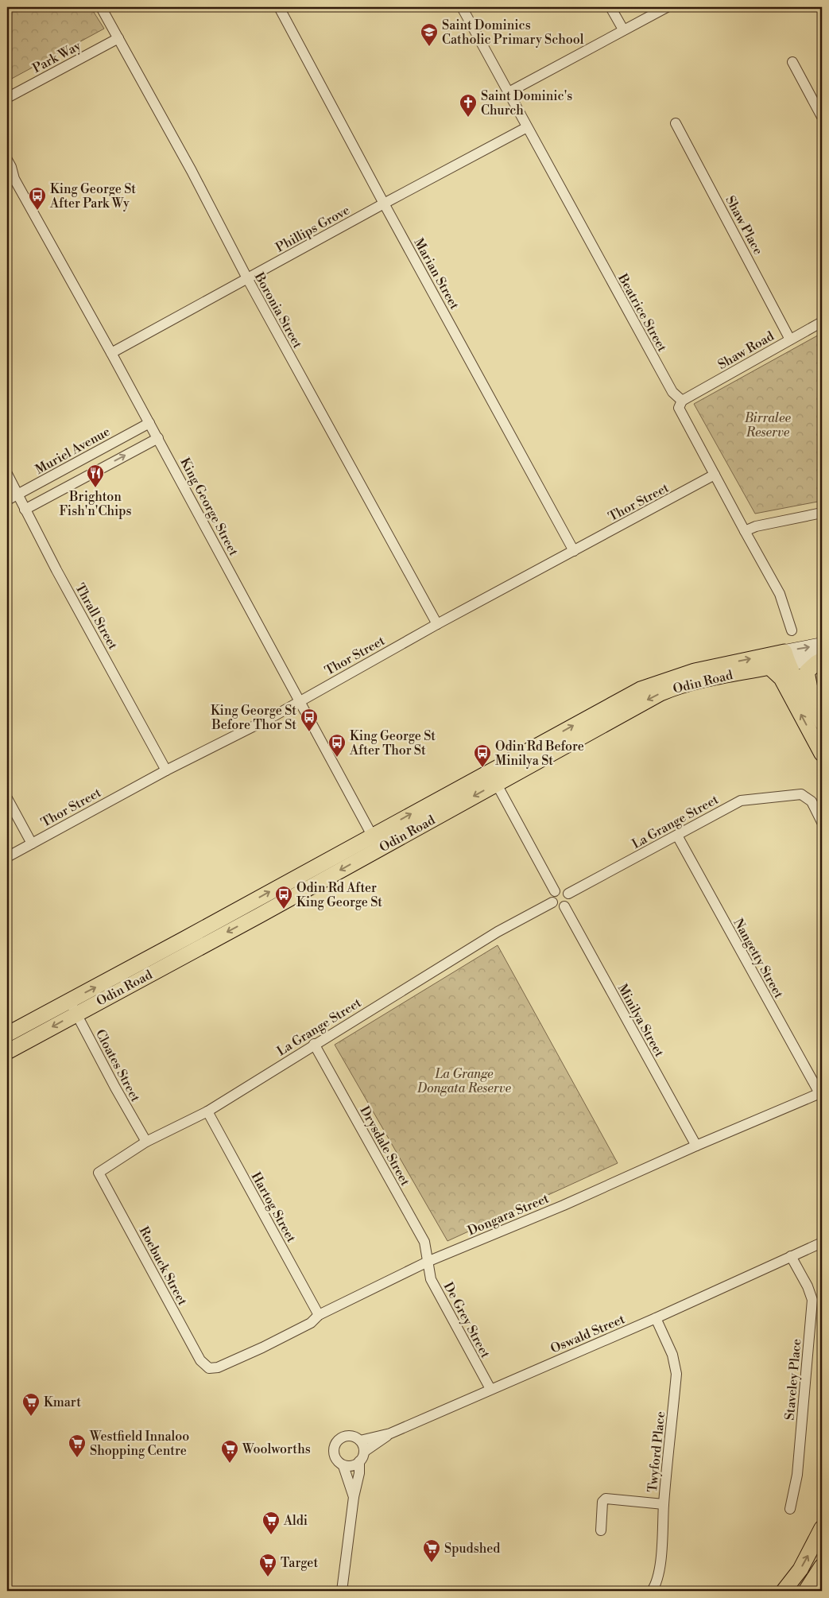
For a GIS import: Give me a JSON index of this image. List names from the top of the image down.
{
  "streets": {
    "main road": ["Odin Road"],
    "street": [
      "Park Way",
      "Shaw Place",
      "Phillips Grove",
      "Marian Street",
      "Boronia Street",
      "Beatrice Street",
      "Shaw Road",
      "Muriel Avenue",
      "Thor Street",
      "King George Street",
      "Thrall Street",
      "La Grange Street",
      "Nangetty Street",
      "Minilya Street",
      "Cloates Street",
      "Drysdale Street",
      "Hartog Street",
      "Dongara Street",
      "Roebuck Street",
      "De Grey Street",
      "Oswald Street",
      "Staveley Place",
      "Twyford Place"
    ]
  },
  "crossings": [
    ["Park Way", "Boronia Street"],
    ["Shaw Place", "Shaw Road"],
    ["Phillips Grove", "Marian Street"],
    ["Phillips Grove", "Boronia Street"],
    ["Phillips Grove", "Beatrice Street"],
    ["Phillips Grove", "King George Street"],
    ["Marian Street", "Thor Street"],
    ["Boronia Street", "Thor Street"],
    ["Beatrice Street", "Shaw Road"],
    ["Muriel Avenue", "King George Street"],
    ["Muriel Avenue", "Thrall Street"],
    ["Thor Street", "King George Street"],
    ["Thor Street", "Thrall Street"],
    ["King George Street", "Odin Road"],
    ["Odin Road", "Cloates Street"],
    ["La Grange Street", "Nangetty Street"],
    ["La Grange Street", "Minilya Street"],
    ["La Grange Street", "Cloates Street"],
    ["La Grange Street", "Drysdale Street"],
    ["La Grange Street", "Hartog Street"],
    ["La Grange Street", "Roebuck Street"],
    ["Nangetty Street", "Dongara Street"],
    ["Minilya Street", "Dongara Street"],
    ["Drysdale Street", "Dongara Street"],
    ["Drysdale Street", "De Grey Street"],
    ["Hartog Street", "Dongara Street"],
    ["Dongara Street", "Roebuck Street"],
    ["Dongara Street", "De Grey Street"],
    ["De Grey Street", "Oswald Street"],
    ["Oswald Street", "Staveley Place"],
    ["Oswald Street", "Twyford Place"]
  ],
  "parks": ["Birralee Reserve", "La Grange Dongata Reserve"],
  "places": {
    "school or university": ["Saint Dominics Catholic Primary School"],
    "church": ["Saint Dominic's Church"],
    "bus stop": [
      "King George St After Park Wy",
      "King George St Before Thor St",
      "King George St After Thor St",
      "Odin Rd Before Minilya St",
      "Odin Rd After King George St"
    ],
    "restaurant": ["Brighton Fish'n'Chips"],
    "supermarket": [
      "Kmart",
      "Westfield Innaloo Shopping Centre",
      "Woolworths",
      "Aldi",
      "Spudshed",
      "Target"
    ]
  }
}
